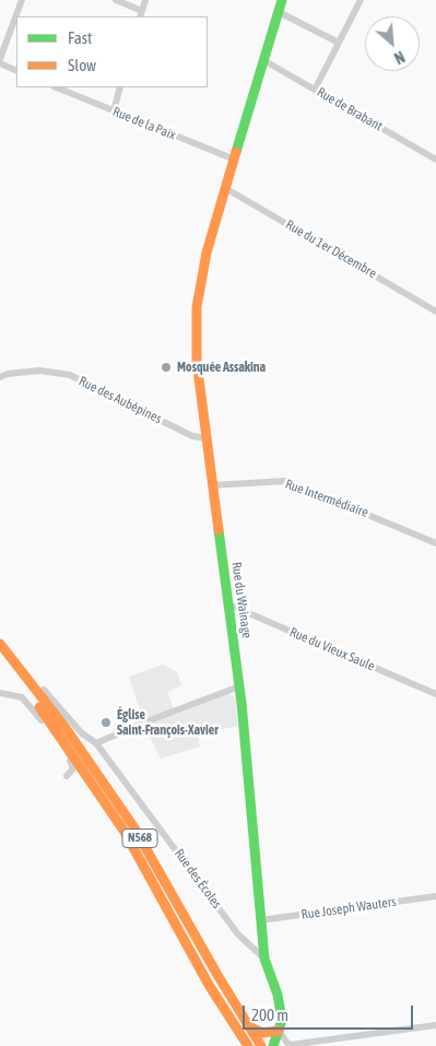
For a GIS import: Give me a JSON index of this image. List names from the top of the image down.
{
  "streets": {
    "main road": ["Rue du Wainage", "N568"],
    "street": [
      "Rue de Brabant",
      "Rue de la Paix",
      "Rue du 1er Décembre",
      "Rue des Aubépines",
      "Rue Intermédiaire",
      "Rue du Vieux Saule",
      "Rue des Écoles",
      "Rue Joseph Wauters"
    ]
  },
  "crossings": [
    ["Rue de Brabant", "Rue du Wainage"],
    ["Rue de la Paix", "Rue du Wainage"],
    ["Rue du 1er Décembre", "Rue du Wainage"],
    ["Rue des Aubépines", "Rue du Wainage"],
    ["Rue Intermédiaire", "Rue du Wainage"],
    ["Rue du Wainage", "Rue du Vieux Saule"],
    ["Rue du Wainage", "Rue des Écoles"],
    ["Rue du Wainage", "Rue Joseph Wauters"]
  ],
  "places": ["Mosquée Assakina", "Église Saint-François-Xavier"],
  "legend": ["Fast", "Slow"],
  "scale_bar": "200 m",
  "north": "bottom right"
}
